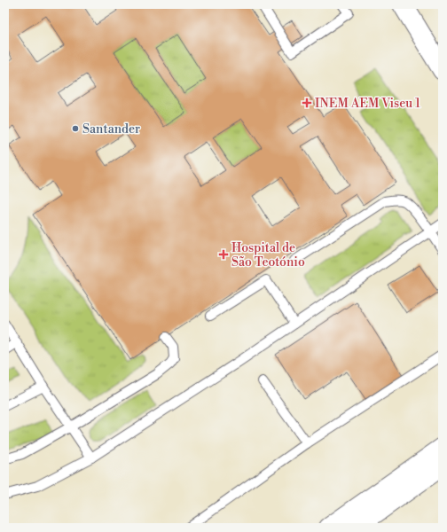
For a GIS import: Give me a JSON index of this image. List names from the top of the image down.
{
  "places": {
    "health": ["INEM AEM Viseu 1", "Hospital de São Teotónio"],
    "other": ["Santander"]
  }
}
